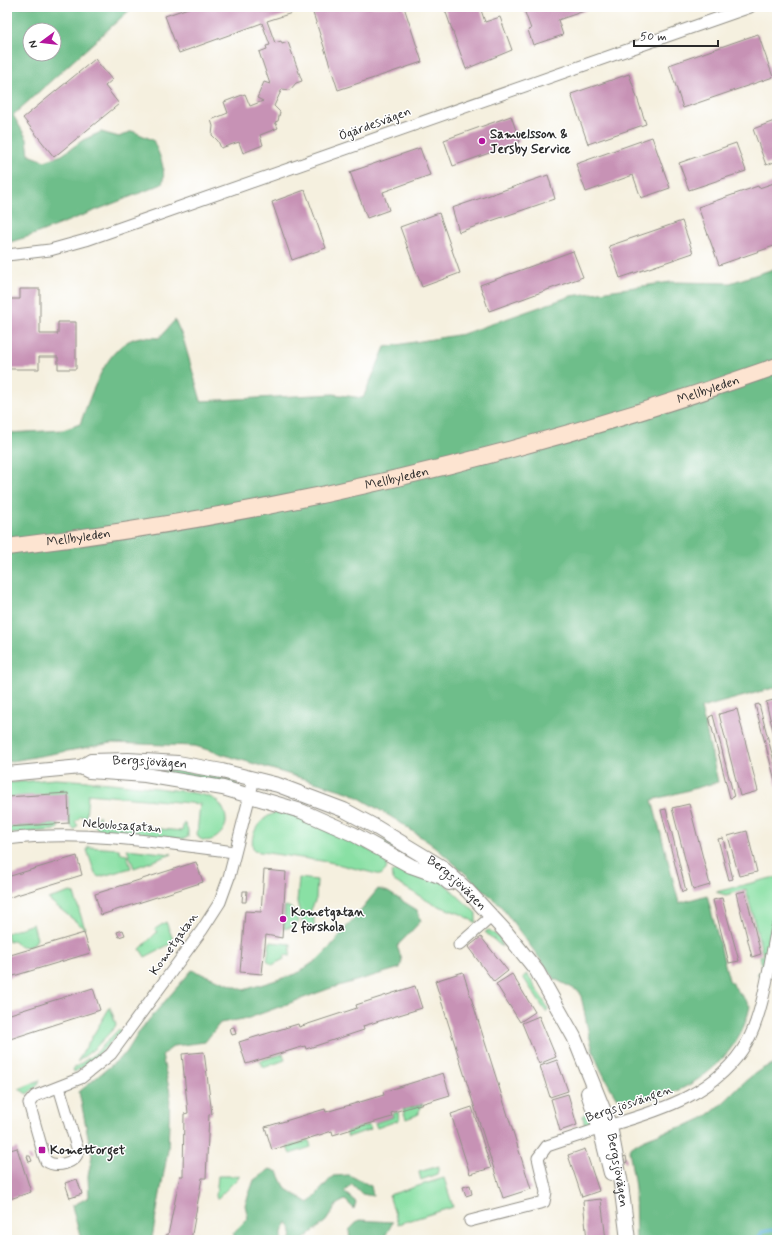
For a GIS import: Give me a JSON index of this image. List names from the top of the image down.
{
  "streets": {
    "main road": ["Mellbyleden"],
    "street": [
      "Ögärdesvägen",
      "Bergsjövägen",
      "Nebulosagatan",
      "Kometgatan",
      "Bergsjösvängen"
    ]
  },
  "crossings": [
    ["Bergsjövägen", "Kometgatan"],
    ["Bergsjövägen", "Bergsjösvängen"],
    ["Nebulosagatan", "Kometgatan"]
  ],
  "places": {
    "other": ["Samuelsson & Jersby Service", "Kometgatan 2 förskola"],
    "transit": ["Komettorget"]
  },
  "scale_bar": "50 m",
  "north": "left"
}
